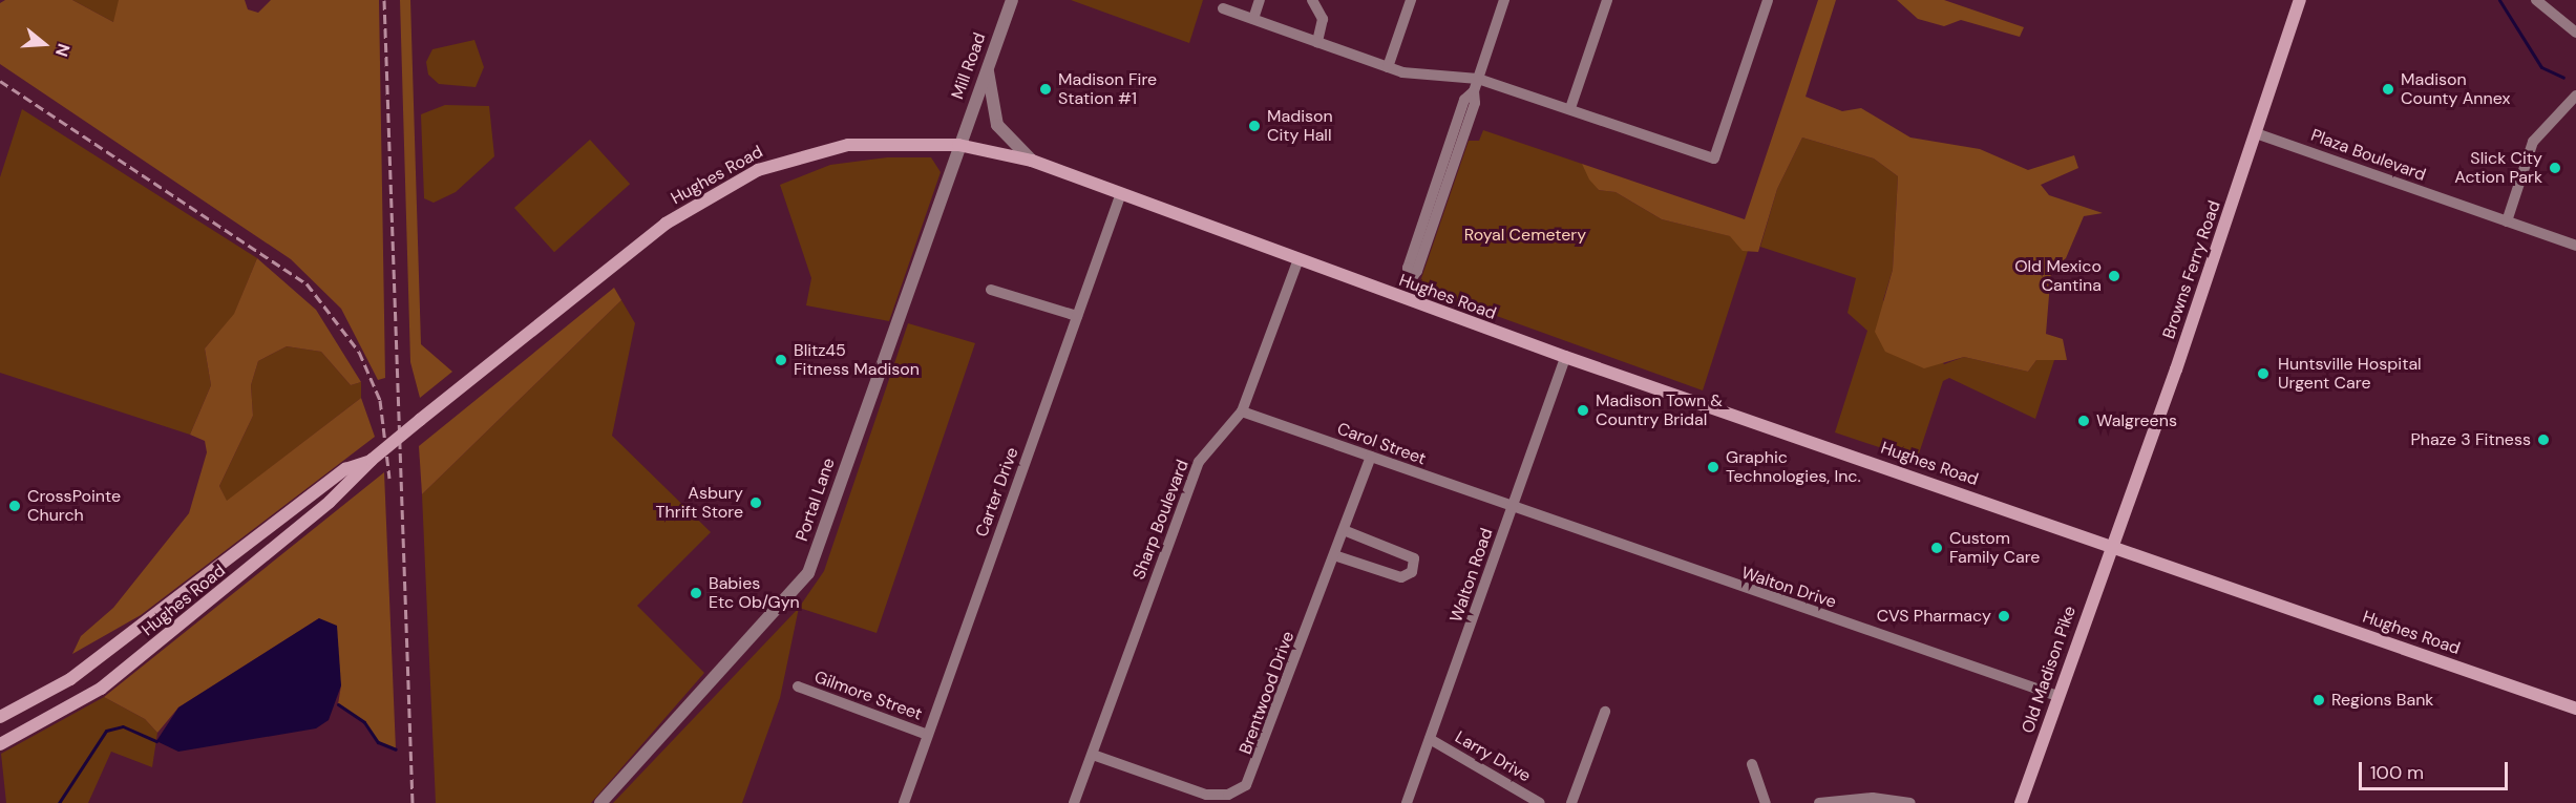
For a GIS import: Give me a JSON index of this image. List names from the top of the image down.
{
  "streets": {
    "main road": ["Hughes Road", "Browns Ferry Road", "Old Madison Pike"],
    "street": [
      "Mill Road",
      "Plaza Boulevard",
      "Carol Street",
      "Carter Drive",
      "Portal Lane",
      "Sharp Boulevard",
      "Walton Road",
      "Walton Drive",
      "Brentwood Drive",
      "Gilmore Street",
      "Larry Drive"
    ]
  },
  "crossings": [
    ["Mill Road", "Hughes Road"],
    ["Mill Road", "Portal Lane"],
    ["Plaza Boulevard", "Browns Ferry Road"],
    ["Hughes Road", "Browns Ferry Road"],
    ["Hughes Road", "Carter Drive"],
    ["Hughes Road", "Portal Lane"],
    ["Hughes Road", "Sharp Boulevard"],
    ["Hughes Road", "Walton Road"],
    ["Hughes Road", "Old Madison Pike"],
    ["Browns Ferry Road", "Old Madison Pike"],
    ["Carol Street", "Sharp Boulevard"],
    ["Carol Street", "Walton Road"],
    ["Carol Street", "Walton Drive"],
    ["Carol Street", "Brentwood Drive"],
    ["Carter Drive", "Gilmore Street"],
    ["Sharp Boulevard", "Brentwood Drive"],
    ["Walton Road", "Walton Drive"],
    ["Walton Road", "Larry Drive"],
    ["Walton Drive", "Old Madison Pike"]
  ],
  "parks": ["Royal Cemetery"],
  "places": [
    "Madison Fire Station #1",
    "Madison County Annex",
    "Madison City Hall",
    "Slick City Action Park",
    "Old Mexico Cantina",
    "Blitz45 Fitness Madison",
    "Huntsville Hospital Urgent Care",
    "Madison Town & Country Bridal",
    "Walgreens",
    "Phaze 3 Fitness",
    "Graphic Technologies, Inc.",
    "Asbury Thrift Store",
    "CrossPointe Church",
    "Custom Family Care",
    "Babies Etc Ob/Gyn",
    "CVS Pharmacy",
    "Regions Bank"
  ],
  "scale_bar": "100 m",
  "north": "right"
}
